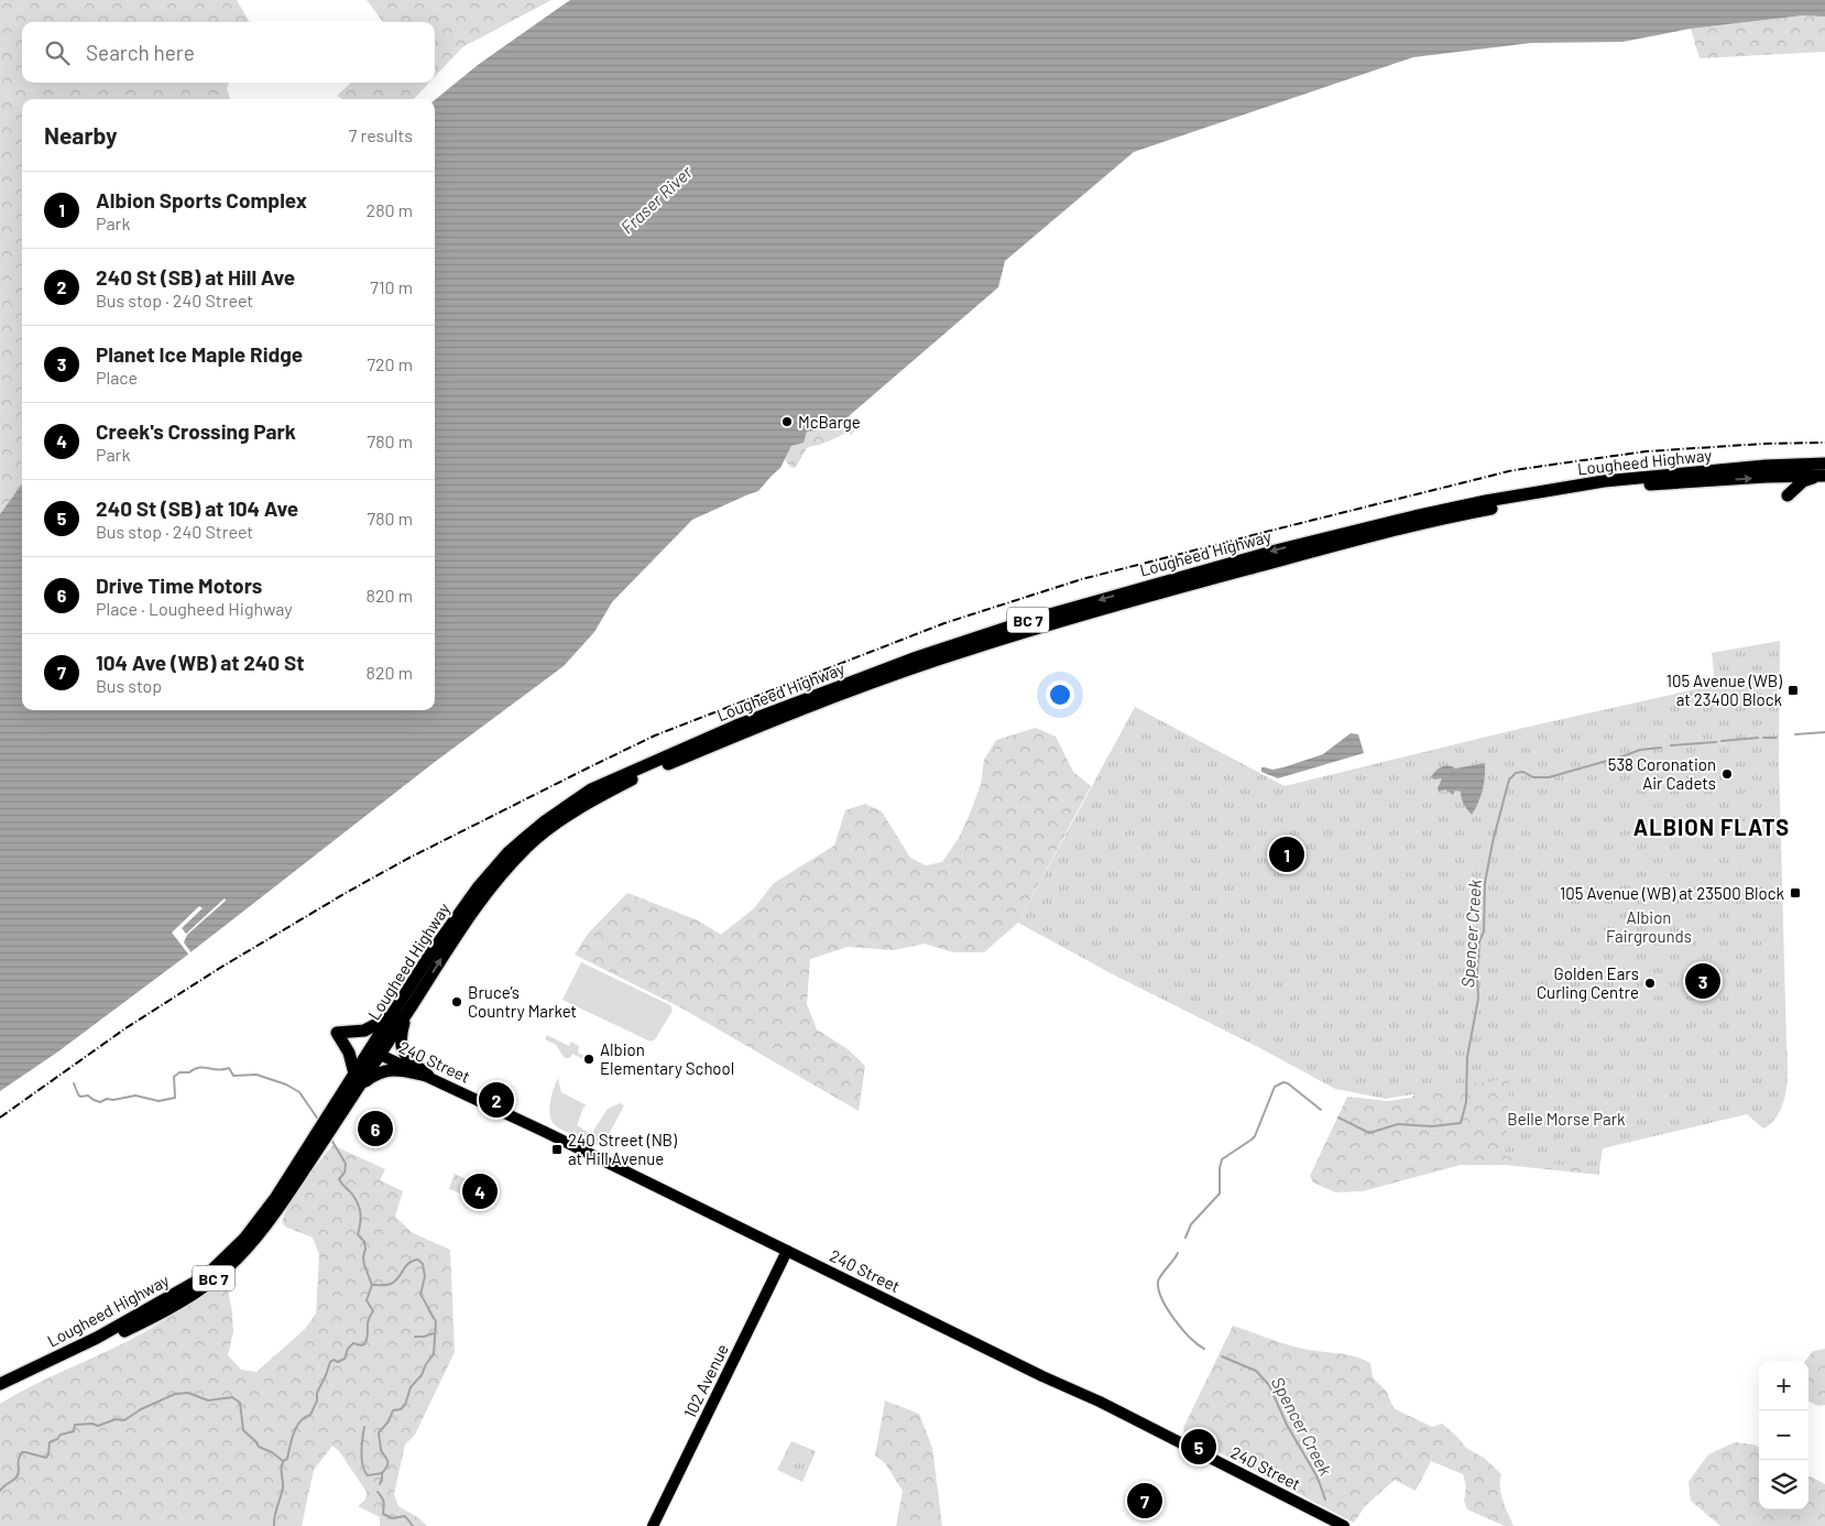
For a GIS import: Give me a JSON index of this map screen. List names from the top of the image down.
{
  "streets": {
    "highway": ["Lougheed Highway", "BC 7"],
    "main road": ["240 Street", "102 Avenue"]
  },
  "crossings": [
    ["Lougheed Highway", "240 Street"],
    ["240 Street", "102 Avenue"]
  ],
  "districts": ["ALBION FLATS"],
  "water": ["Fraser River", "Spencer Creek"],
  "parks": ["Albion Fairgrounds", "Belle Morse Park"],
  "places": {
    "other": [
      "McBarge",
      "538 Coronation Air Cadets",
      "Golden Ears Curling Centre",
      "Bruce’s Country Market",
      "Albion Elementary School"
    ],
    "transit": ["105 Avenue (WB) at 23400 Block", "105 Avenue (WB) at 23500 Block", "240 Street (NB) at Hill Avenue"]
  },
  "page": {
    "search": "Search here",
    "heading": ["Nearby", "7 results"],
    "list": [
      {
        "mark": "1",
        "name": "Albion Sports Complex",
        "note": "Park",
        "value": "280 m"
      },
      {
        "mark": "2",
        "name": "240 St (SB) at Hill Ave",
        "note": "Bus stop · 240 Street",
        "value": "710 m"
      },
      {
        "mark": "3",
        "name": "Planet Ice Maple Ridge",
        "note": "Place",
        "value": "720 m"
      },
      {
        "mark": "4",
        "name": "Creek's Crossing Park",
        "note": "Park",
        "value": "780 m"
      },
      {
        "mark": "5",
        "name": "240 St (SB) at 104 Ave",
        "note": "Bus stop · 240 Street",
        "value": "780 m"
      },
      {
        "mark": "6",
        "name": "Drive Time Motors",
        "note": "Place · Lougheed Highway",
        "value": "820 m"
      },
      {
        "mark": "7",
        "name": "104 Ave (WB) at 240 St",
        "note": "Bus stop",
        "value": "820 m"
      }
    ],
    "pins": [
      "1",
      "3",
      "2",
      "6",
      "4",
      "5",
      "7"
    ],
    "map_buttons": ["+", "−"]
  }
}
